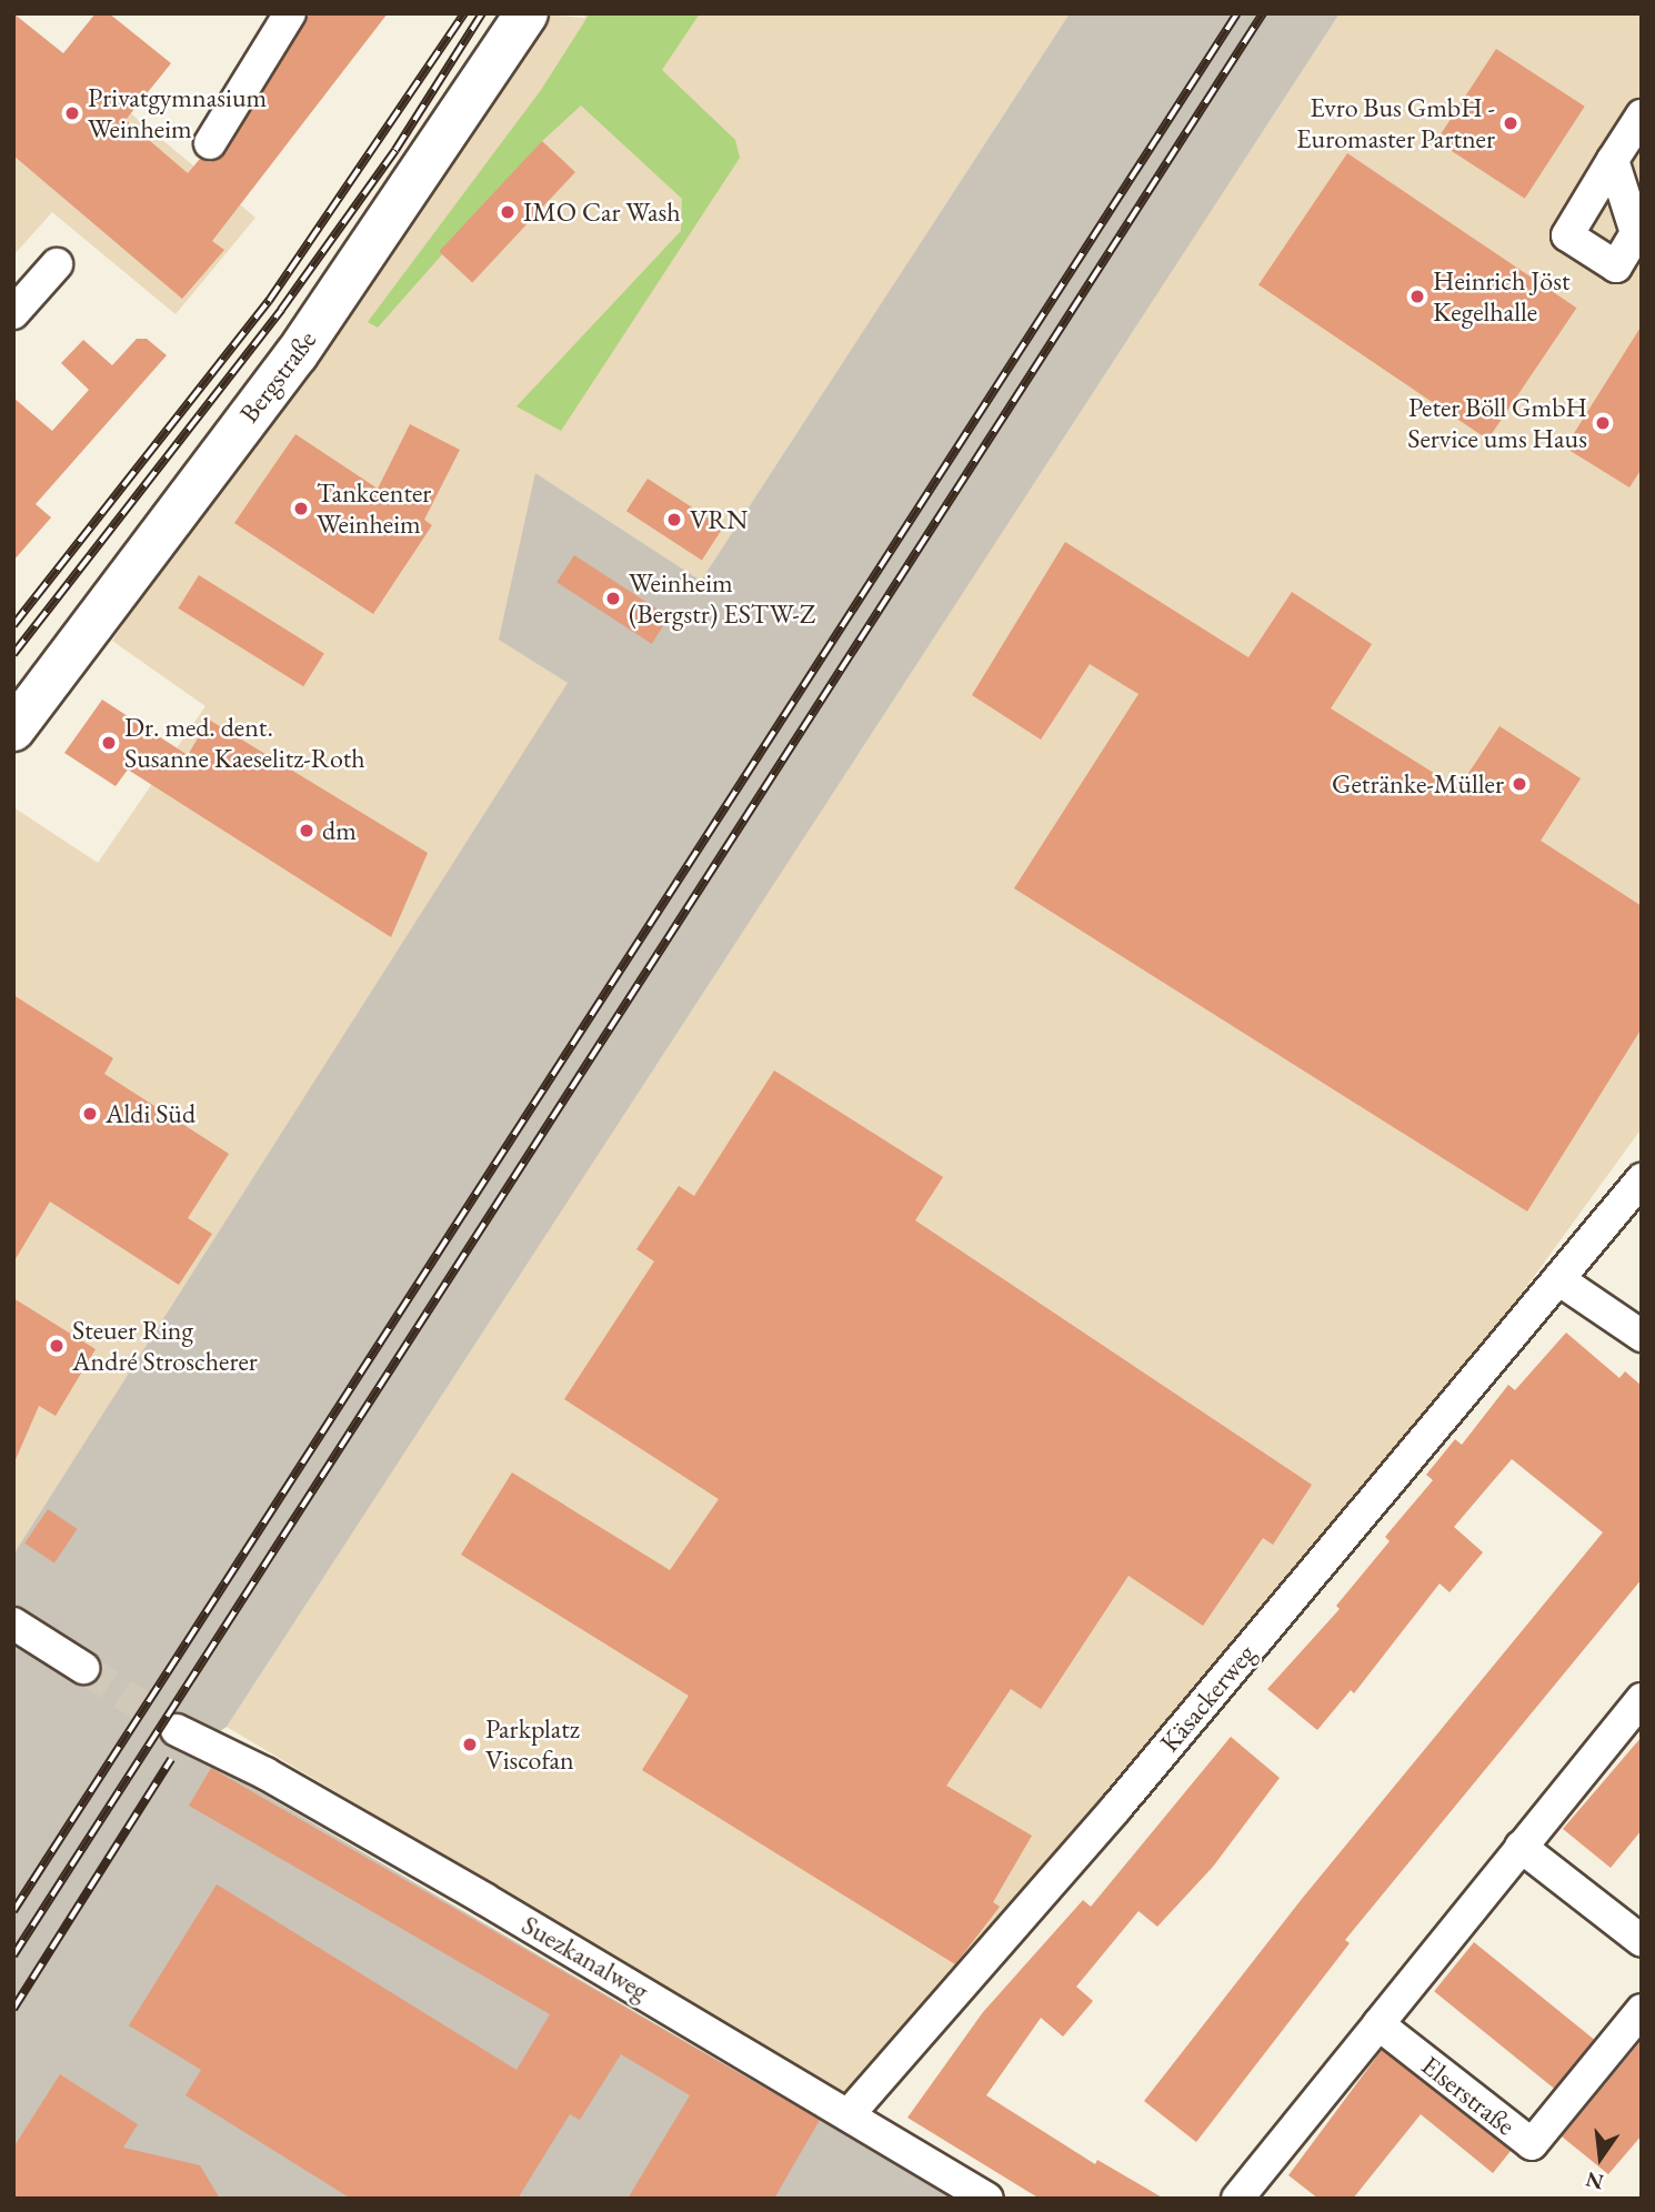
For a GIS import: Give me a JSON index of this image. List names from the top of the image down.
{
  "streets": {
    "main road": ["Bergstraße"],
    "street": ["Käsackerweg", "Suezkanalweg", "Elserstraße"]
  },
  "crossings": [
    ["Käsackerweg", "Suezkanalweg"]
  ],
  "places": [
    "Privatgymnasium Weinheim",
    "Evro Bus GmbH - Euromaster Partner",
    "IMO Car Wash",
    "Heinrich Jöst Kegelhalle",
    "Peter Böll GmbH Service ums Haus",
    "Tankcenter Weinheim",
    "VRN",
    "Weinheim (Bergstr) ESTW-Z",
    "Dr. med. dent. Susanne Kaeselitz-Roth",
    "Getränke-Müller",
    "dm",
    "Aldi Süd",
    "Steuer Ring André Stroscherer",
    "Parkplatz Viscofan"
  ],
  "north": "bottom"
}
